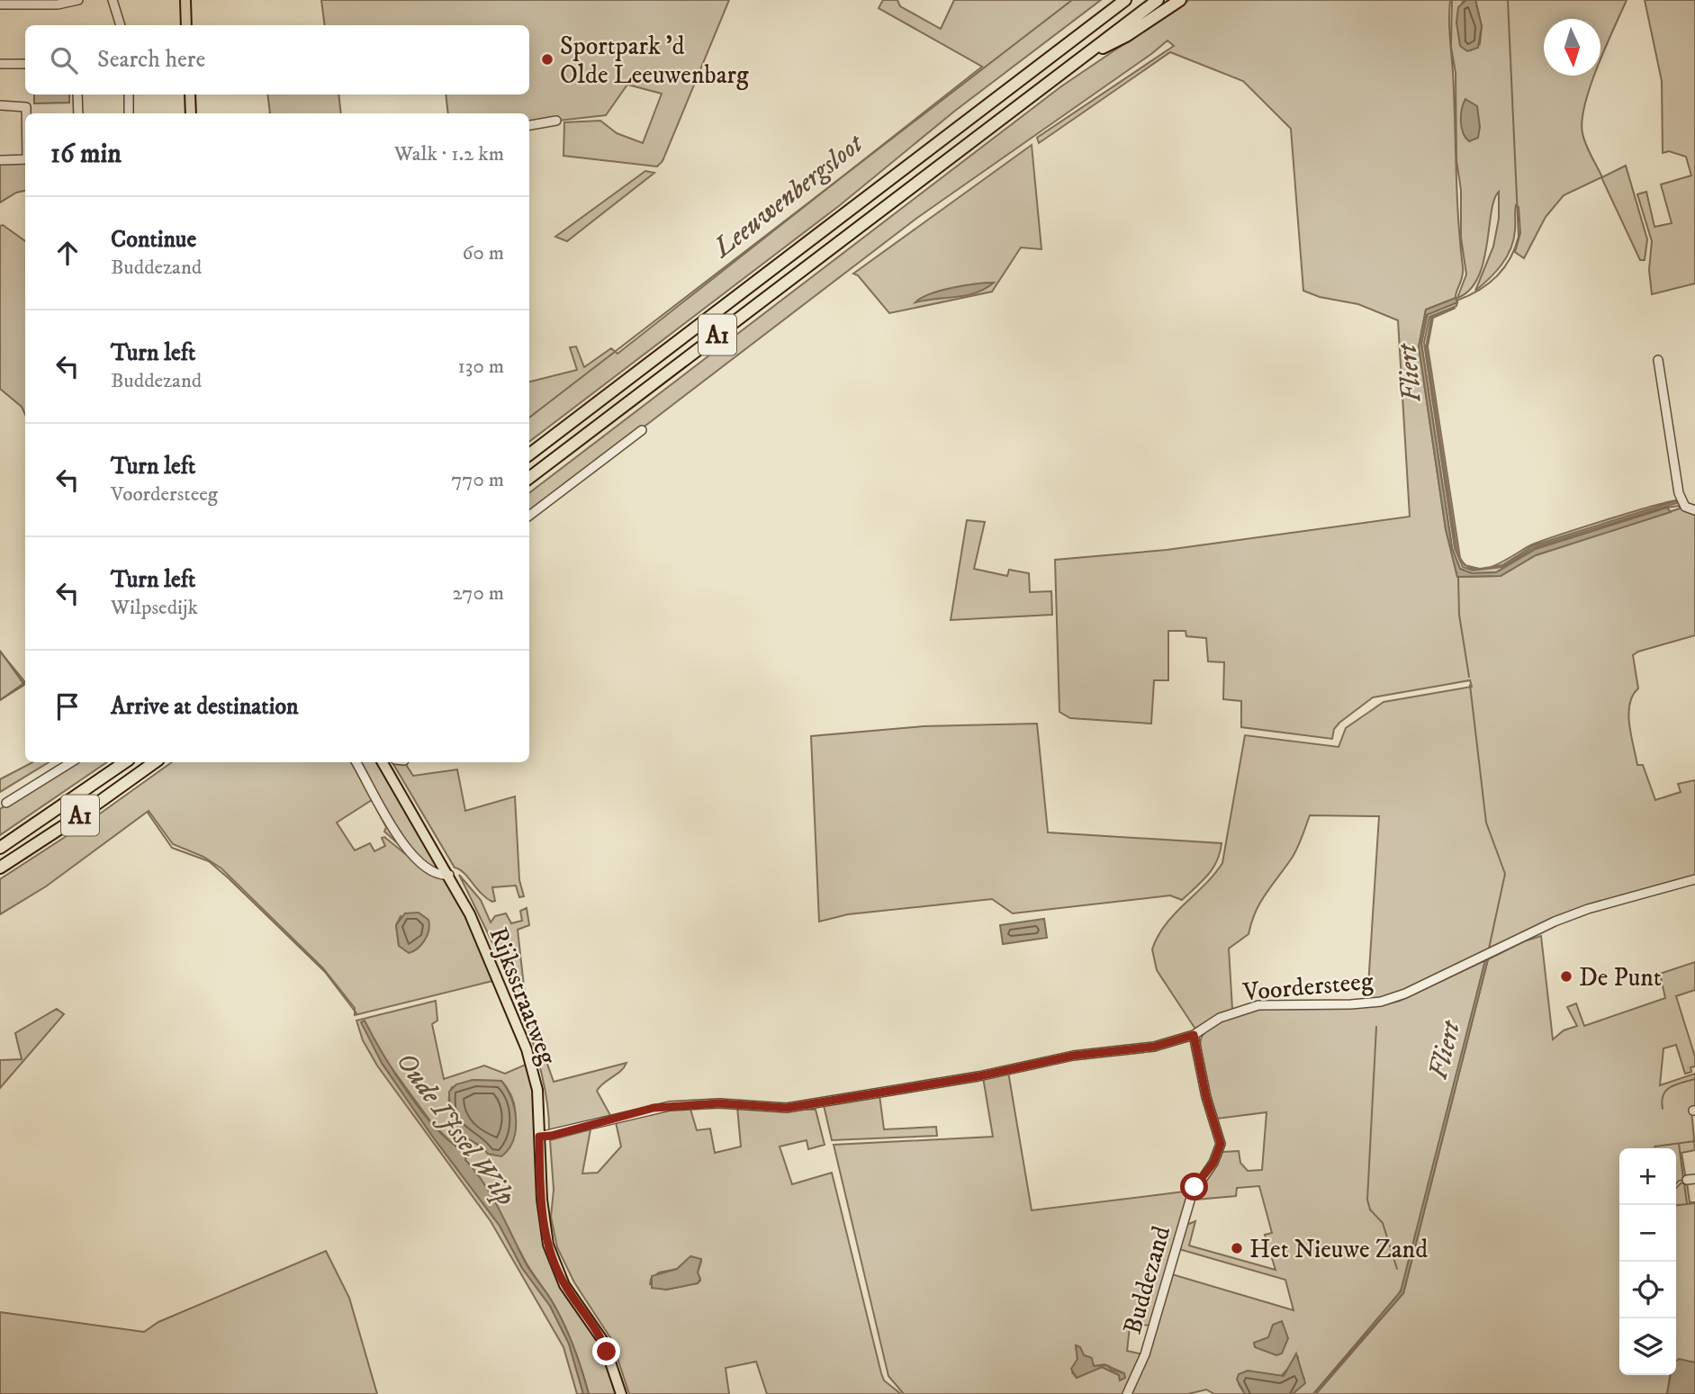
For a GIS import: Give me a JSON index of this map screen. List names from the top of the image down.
{
  "streets": {
    "highway": ["A1"],
    "main road": ["Rijksstraatweg"],
    "street": ["Voordersteeg", "Buddezand"]
  },
  "crossings": [
    ["Voordersteeg", "Rijksstraatweg"],
    ["Voordersteeg", "Buddezand"]
  ],
  "water": ["Leeuwenbergsloot", "Fliert", "Oude IJssel Wilp"],
  "places": ["Sportpark 'd Olde Leeuwenbarg", "De Punt", "Het Nieuwe Zand"],
  "north": "bottom",
  "page": {
    "search": "Search here",
    "heading": ["16 min", "Walk · 1.2 km"],
    "list": [
      ["Continue", "Buddezand", "60 m"],
      ["Turn left", "Buddezand", "130 m"],
      ["Turn left", "Voordersteeg", "770 m"],
      ["Turn left", "Wilpsedijk", "270 m"],
      "Arrive at destination"
    ],
    "map_buttons": ["+", "−"]
  }
}
